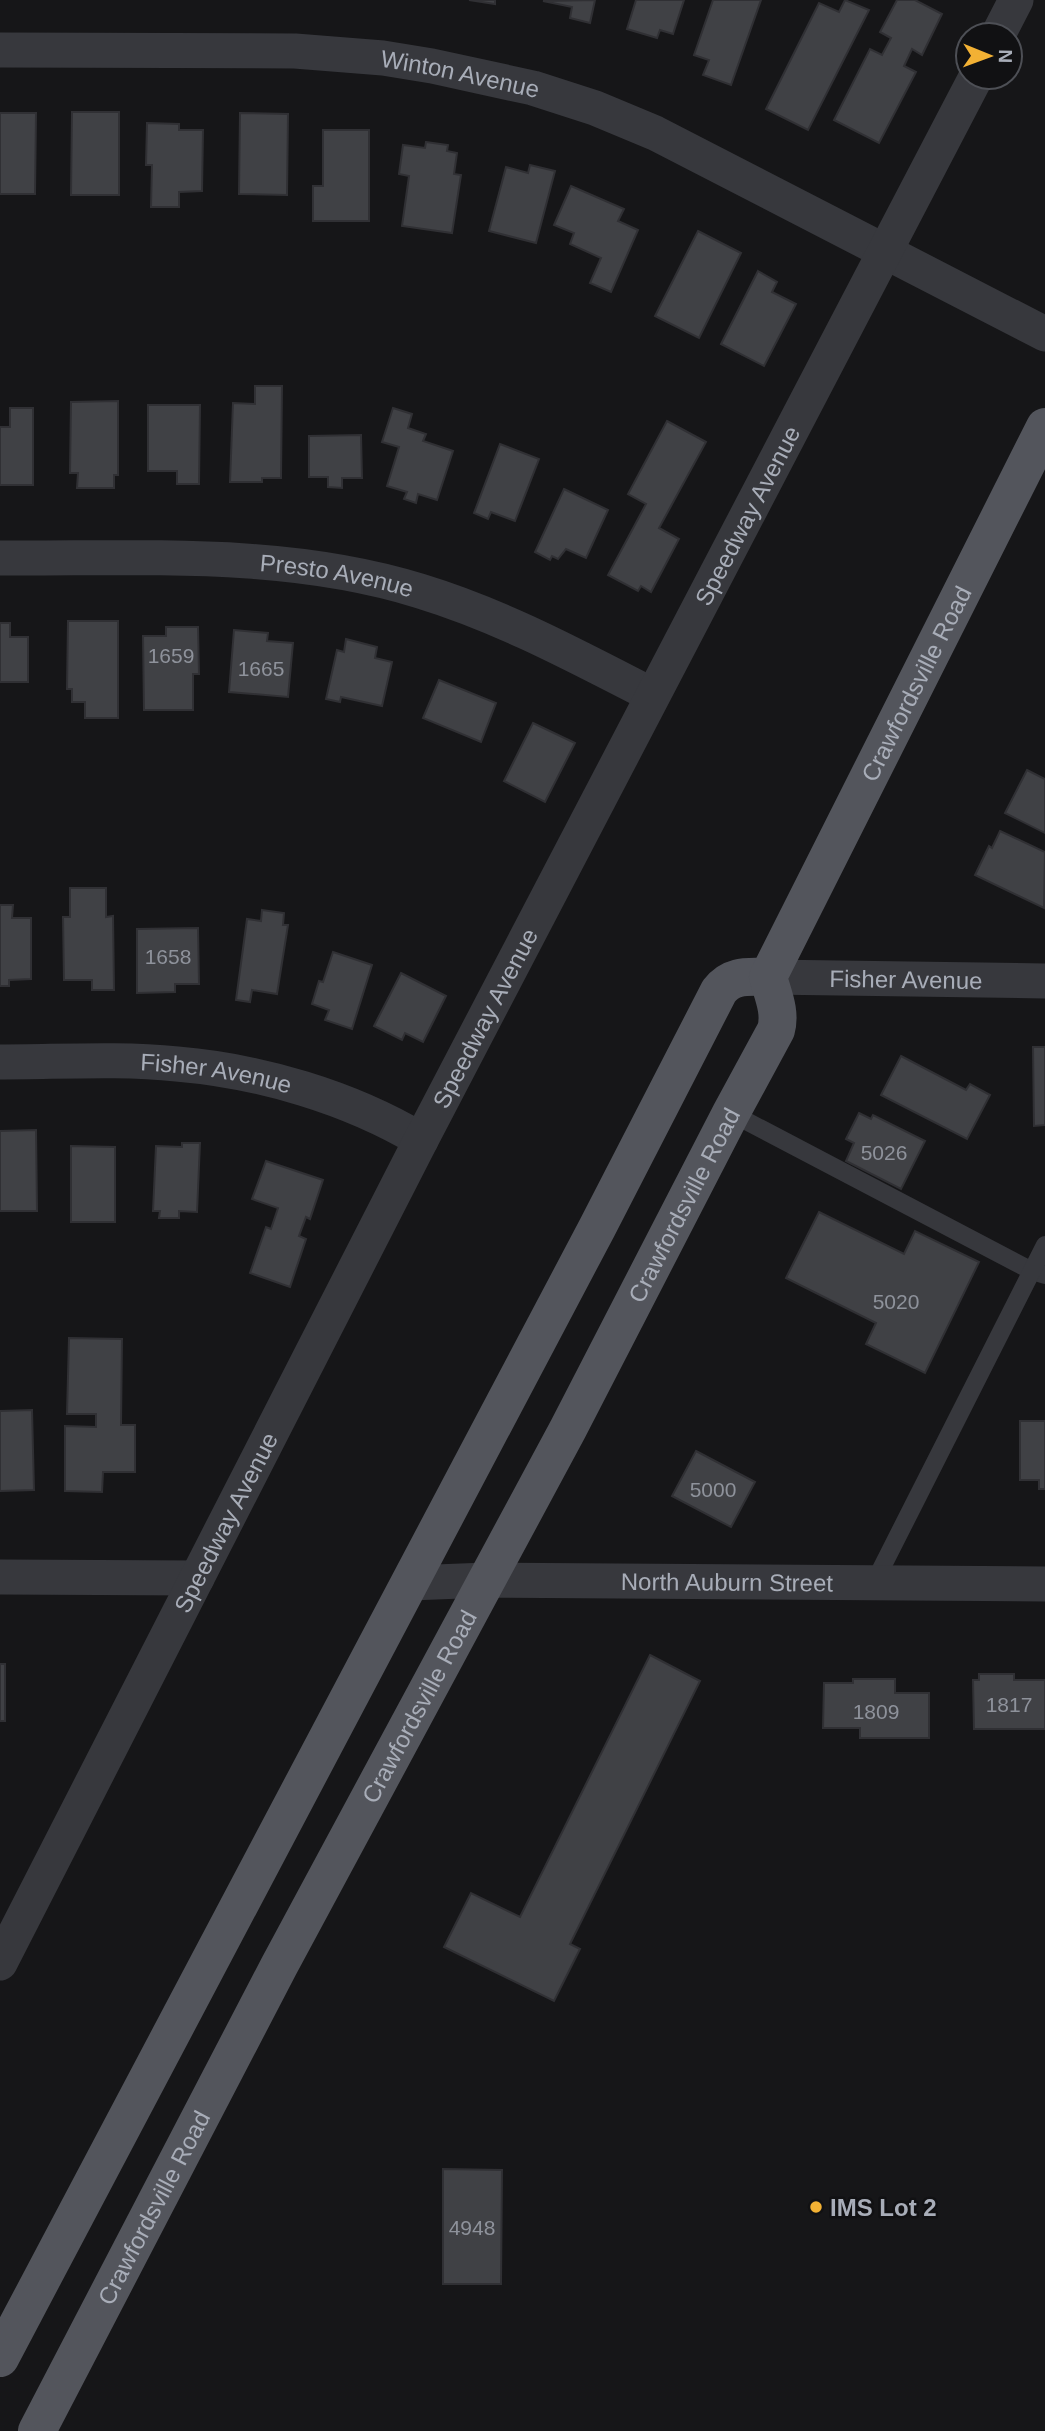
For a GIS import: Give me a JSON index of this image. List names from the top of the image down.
{
  "streets": {
    "main road": ["Crawfordsville Road"],
    "street": [
      "Winton Avenue",
      "Speedway Avenue",
      "Presto Avenue",
      "Fisher Avenue",
      "North Auburn Street"
    ]
  },
  "crossings": [
    ["Winton Avenue", "Speedway Avenue"],
    ["Speedway Avenue", "Presto Avenue"],
    ["Speedway Avenue", "Fisher Avenue"],
    ["Crawfordsville Road", "Fisher Avenue"],
    ["Crawfordsville Road", "North Auburn Street"]
  ],
  "places": ["IMS Lot 2"],
  "house_numbers": [
    "1659",
    "1665",
    "1658",
    "5026",
    "5020",
    "5000",
    "1817",
    "1809",
    "4948"
  ],
  "north": "right"
}
